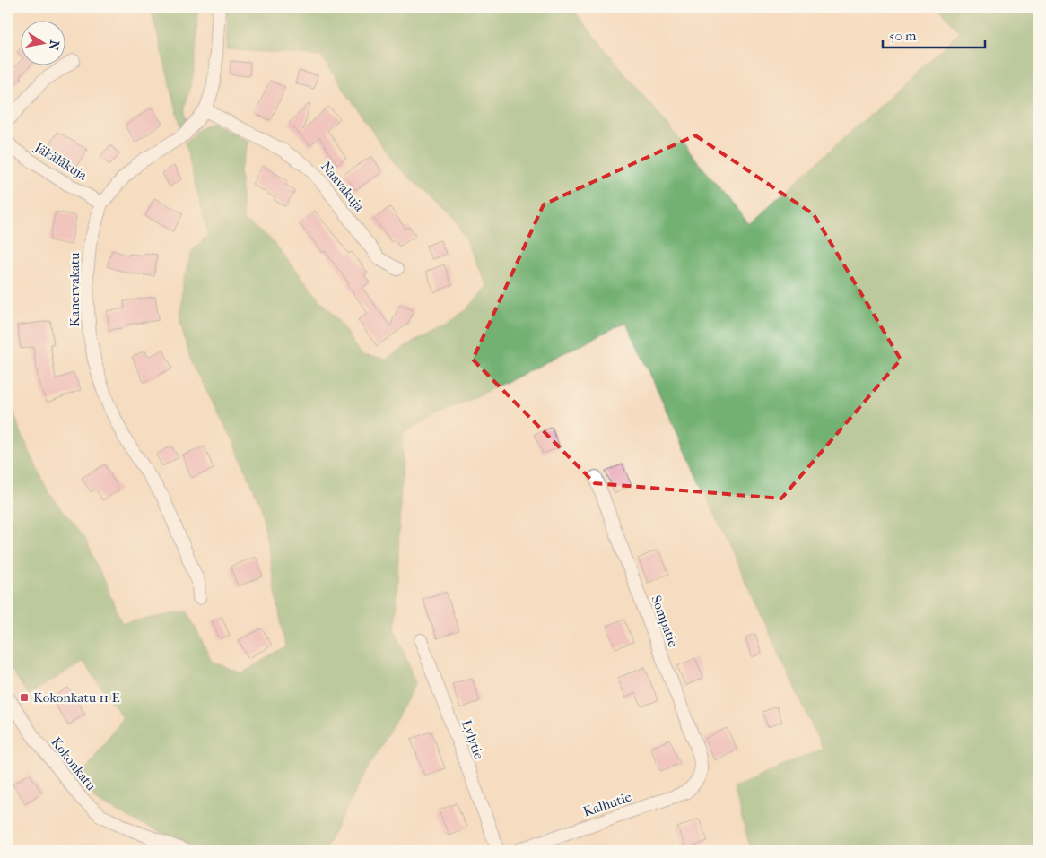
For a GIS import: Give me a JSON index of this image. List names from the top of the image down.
{
  "streets": {
    "street": [
      "Jäkäläkuja",
      "Naavakuja",
      "Kanervakatu",
      "Sompatie",
      "Lylytie",
      "Kokonkatu",
      "Kalhutie"
    ]
  },
  "crossings": [
    ["Jäkäläkuja", "Kanervakatu"],
    ["Naavakuja", "Kanervakatu"],
    ["Sompatie", "Kalhutie"]
  ],
  "places": {
    "transit": ["Kokonkatu 11 E"]
  },
  "scale_bar": "50 m",
  "north": "right"
}
